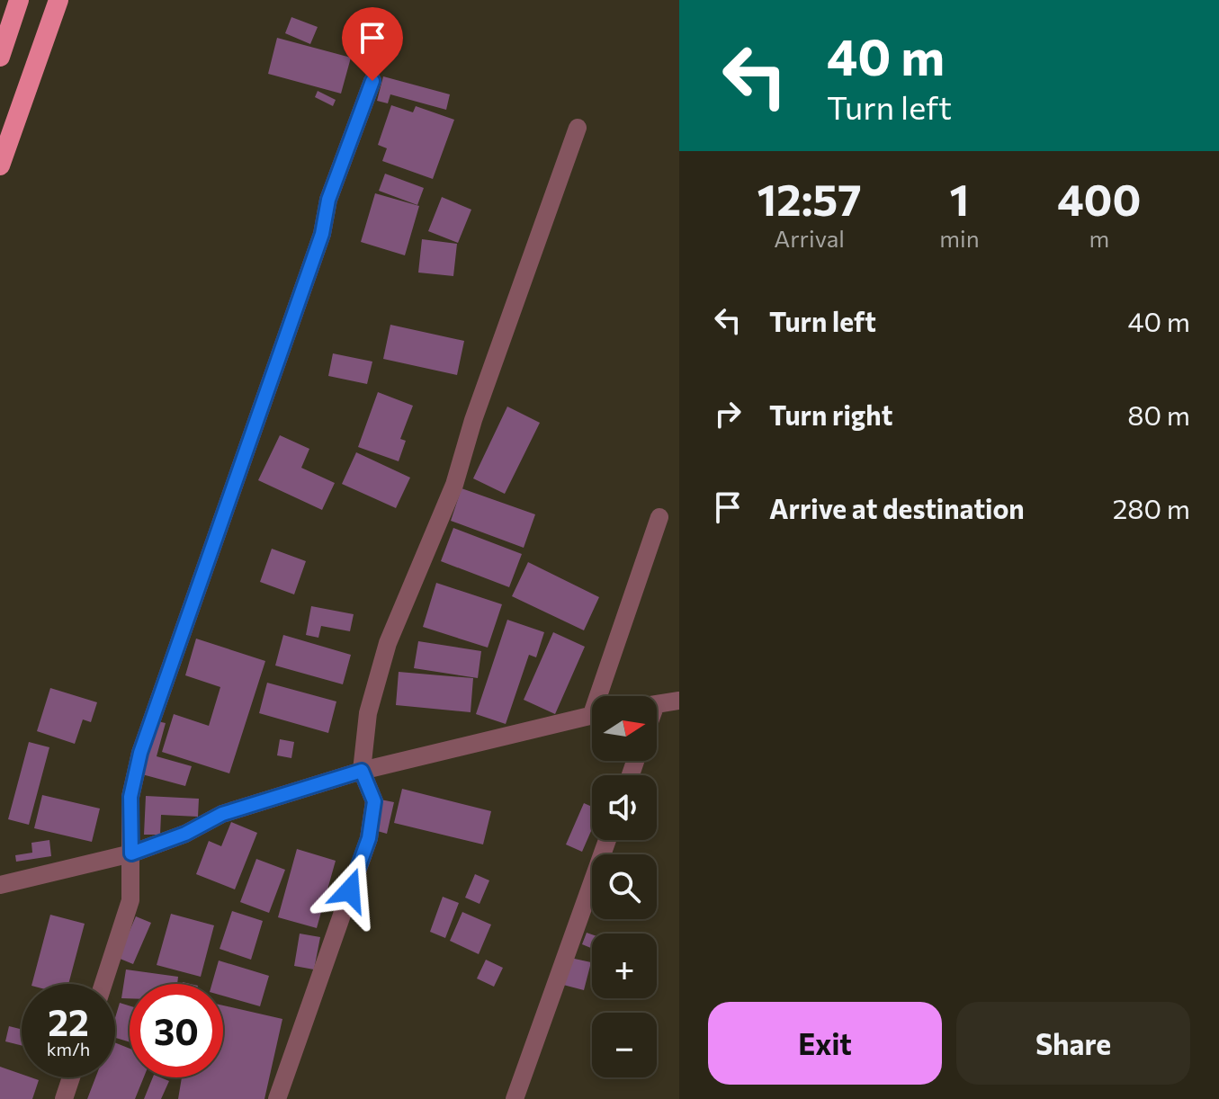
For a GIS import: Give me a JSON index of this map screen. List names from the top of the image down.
{
  "north": "right",
  "page": {
    "turn": ["40 m", "Turn left"],
    "eta": [
      "12:57",
      "Arrival",
      "1",
      "min",
      "400",
      "m"
    ],
    "list": [
      {
        "name": "Turn left",
        "value": "40 m"
      },
      {
        "name": "Turn right",
        "value": "80 m"
      },
      {
        "name": "Arrive at destination",
        "value": "280 m"
      }
    ],
    "map_buttons": ["+", "−"],
    "speed": "22 km/h",
    "limit": "30",
    "buttons": ["Exit", "Share"]
  }
}
